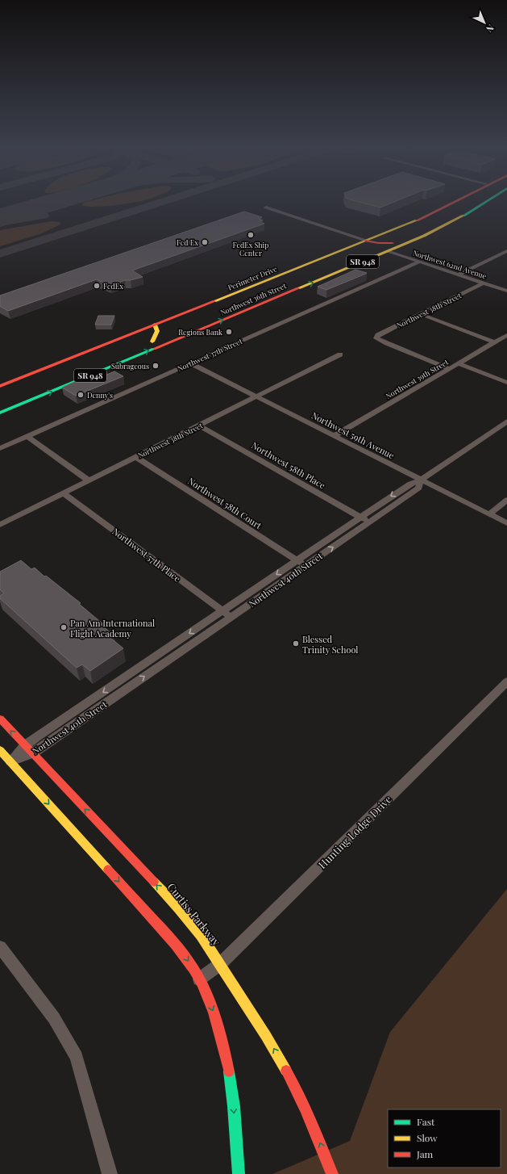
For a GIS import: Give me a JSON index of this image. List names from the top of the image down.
{
  "streets": {
    "main road": [
      "SR 948",
      "Perimeter Drive",
      "Northwest 36th Street",
      "Curtiss Parkway"
    ],
    "street": [
      "Northwest 62nd Avenue",
      "Northwest 38th Street",
      "Northwest 37th Street",
      "Northwest 39th Street",
      "Northwest 59th Avenue",
      "Northwest 58th Place",
      "Northwest 58th Court",
      "Northwest 57th Place",
      "Northwest 40th Street",
      "Hunting Lodge Drive"
    ]
  },
  "crossings": [
    ["Northwest 62nd Avenue", "Northwest 36th Street"],
    ["Northwest 62nd Avenue", "Northwest 38th Street"],
    ["Northwest 62nd Avenue", "Northwest 37th Street"],
    ["Northwest 38th Street", "Northwest 39th Street"],
    ["Northwest 38th Street", "Northwest 59th Avenue"],
    ["Northwest 38th Street", "Northwest 58th Place"],
    ["Northwest 38th Street", "Northwest 58th Court"],
    ["Northwest 38th Street", "Northwest 57th Place"],
    ["Northwest 37th Street", "Northwest 59th Avenue"],
    ["Northwest 39th Street", "Northwest 59th Avenue"],
    ["Northwest 59th Avenue", "Northwest 40th Street"],
    ["Northwest 58th Place", "Northwest 40th Street"],
    ["Northwest 58th Court", "Northwest 40th Street"],
    ["Northwest 57th Place", "Northwest 40th Street"],
    ["Northwest 40th Street", "Curtiss Parkway"],
    ["Hunting Lodge Drive", "Curtiss Parkway"]
  ],
  "places": [
    "FedEx Ship Center",
    "Fed Ex",
    "FedEx",
    "Regions Bank",
    "Subrageous",
    "Denny's",
    "Pan Am International Flight Academy",
    "Blessed Trinity School"
  ],
  "legend": ["Fast", "Slow", "Jam"],
  "north": "bottom right"
}
